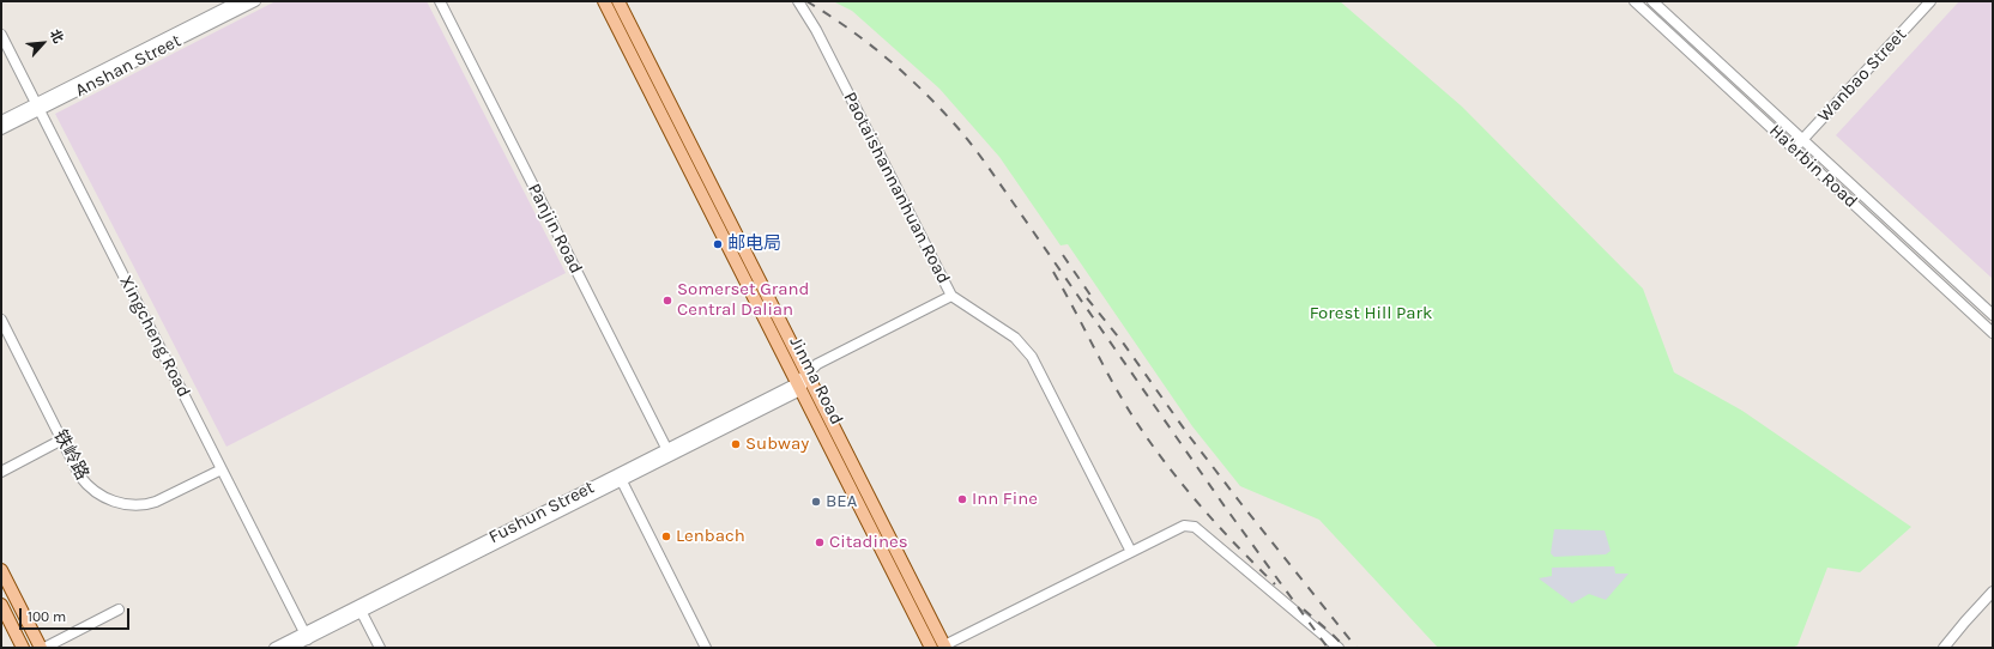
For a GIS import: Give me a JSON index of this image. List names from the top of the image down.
{
  "streets": {
    "main road": ["Jinma Road"],
    "street": [
      "Anshan Street",
      "Wanbao Street",
      "Ha'erbin Road",
      "Paotaishannanhuan Road",
      "Panjin Road",
      "Xingcheng Road",
      "铁岭路",
      "Fushun Street"
    ]
  },
  "crossings": [
    ["Anshan Street", "Xingcheng Road"],
    ["Wanbao Street", "Ha'erbin Road"],
    ["Paotaishannanhuan Road", "Fushun Street"],
    ["Panjin Road", "Fushun Street"],
    ["Xingcheng Road", "铁岭路"],
    ["Xingcheng Road", "Fushun Street"],
    ["Jinma Road", "Fushun Street"]
  ],
  "parks": ["Forest Hill Park"],
  "places": [
    "邮电局",
    "Somerset Grand Central Dalian",
    "Subway",
    "Inn Fine",
    "BEA",
    "Lenbach",
    "Citadines"
  ],
  "scale_bar": "100 m",
  "north": "top right"
}
